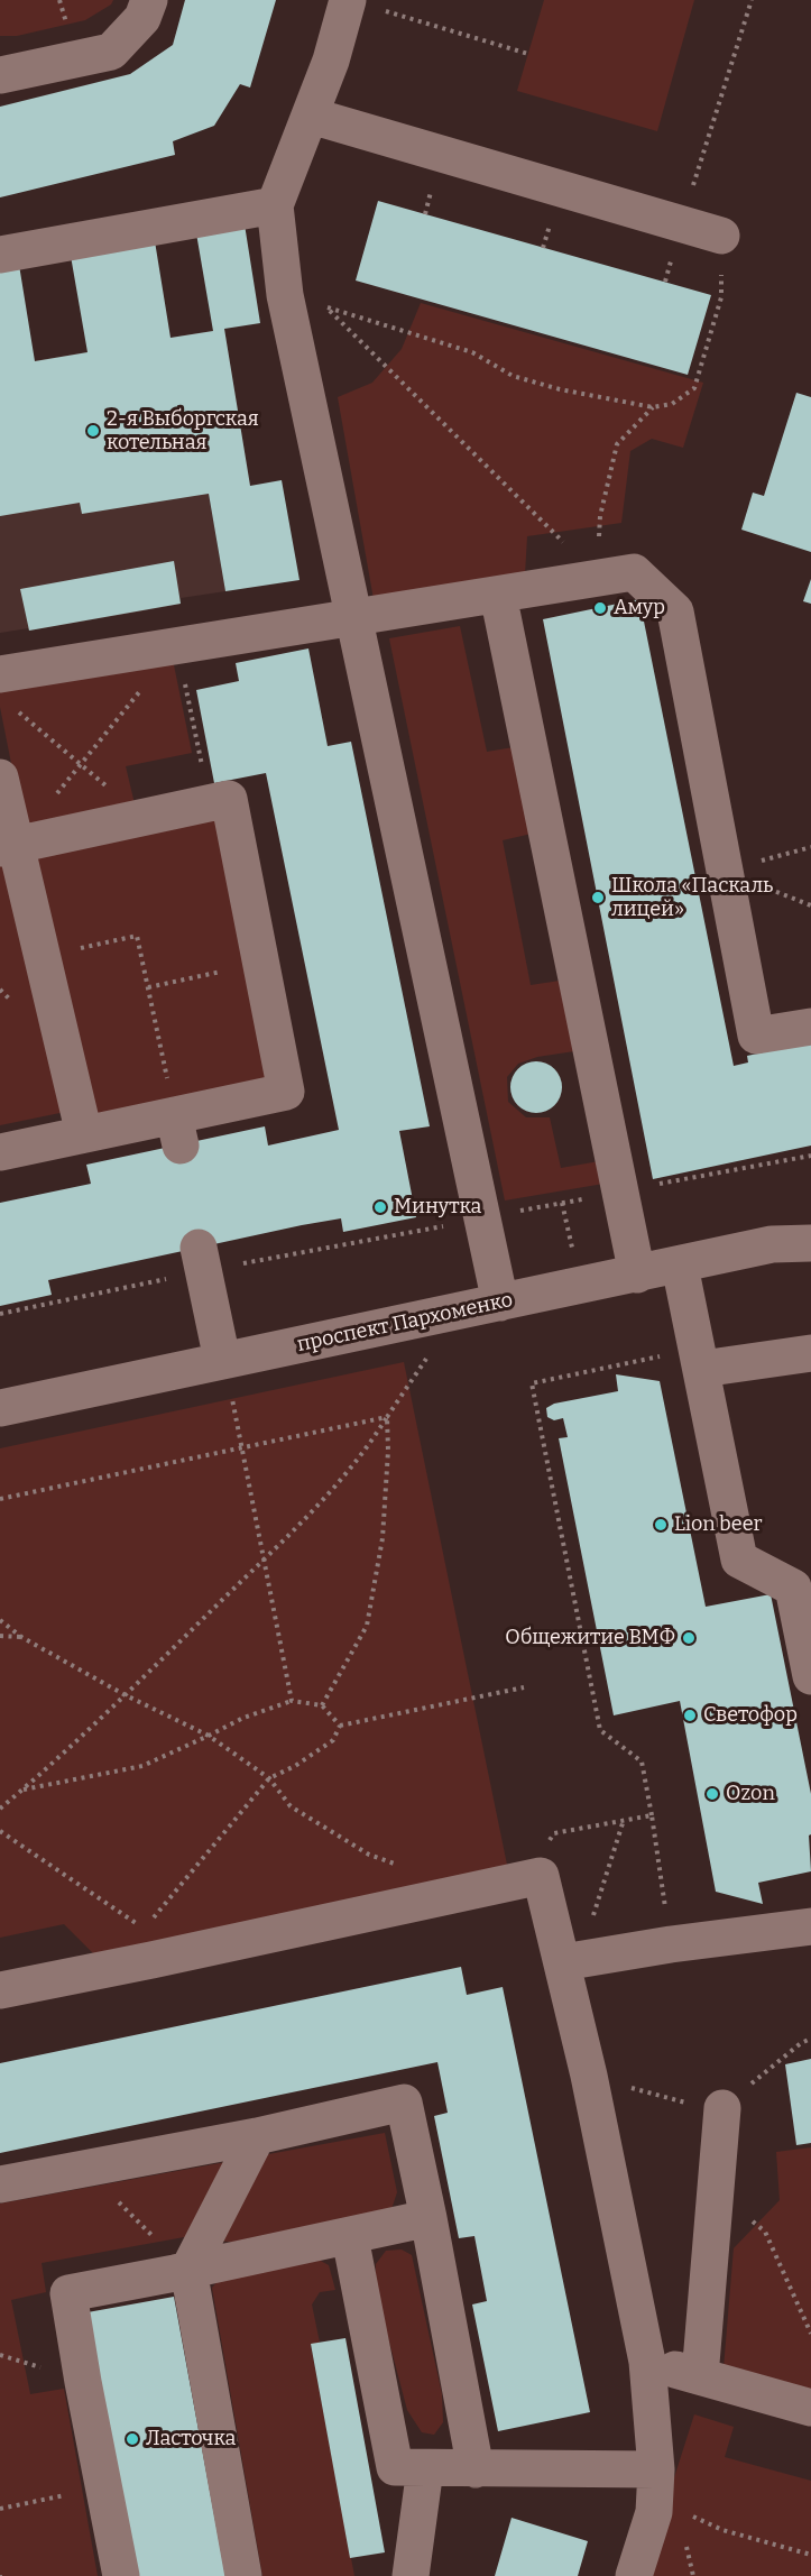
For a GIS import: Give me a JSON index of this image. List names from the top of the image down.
{
  "streets": {
    "street": ["проспект Пархоменко"]
  },
  "places": [
    "2-я Выборгская котельная",
    "Амур",
    "Школа «Паскаль лицей»",
    "Минутка",
    "Lion beer",
    "Общежитие ВМФ",
    "Светофор",
    "Ozon",
    "Ласточка"
  ]
}
